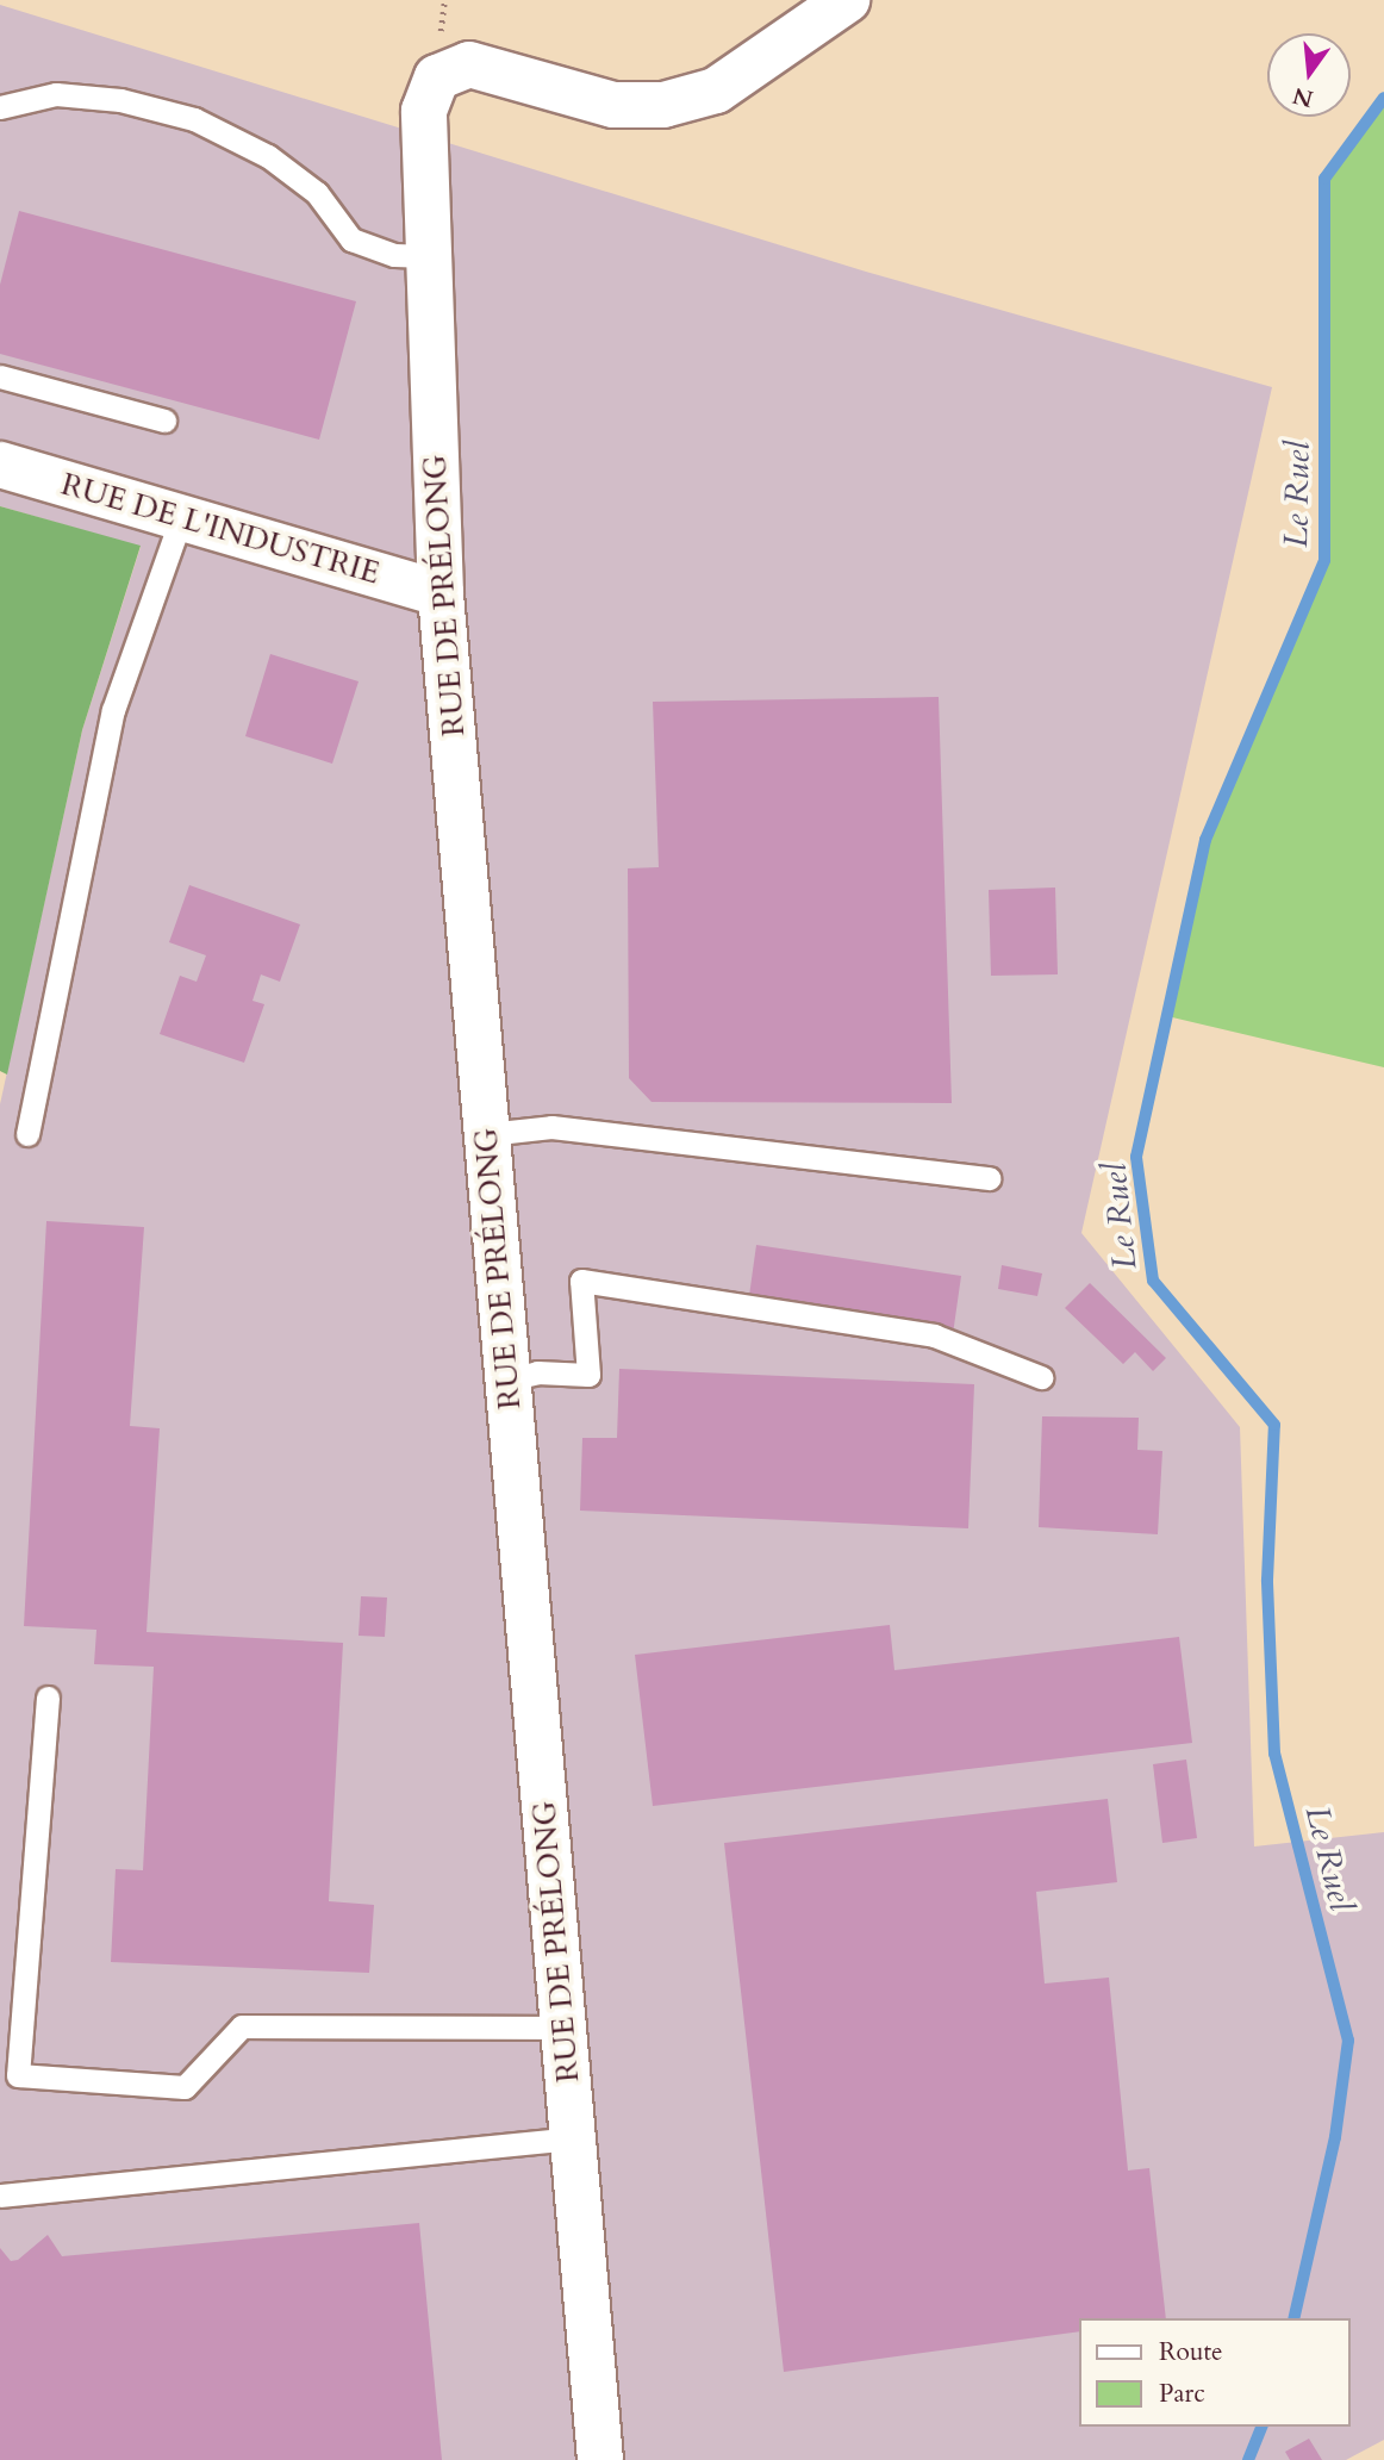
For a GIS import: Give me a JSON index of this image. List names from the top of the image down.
{
  "streets": {
    "street": ["RUE DE L'INDUSTRIE", "RUE DE PRÉLONG"]
  },
  "crossings": [
    ["RUE DE L'INDUSTRIE", "RUE DE PRÉLONG"]
  ],
  "water": ["Le Ruel"],
  "legend": ["Route", "Parc"],
  "north": "bottom"
}
